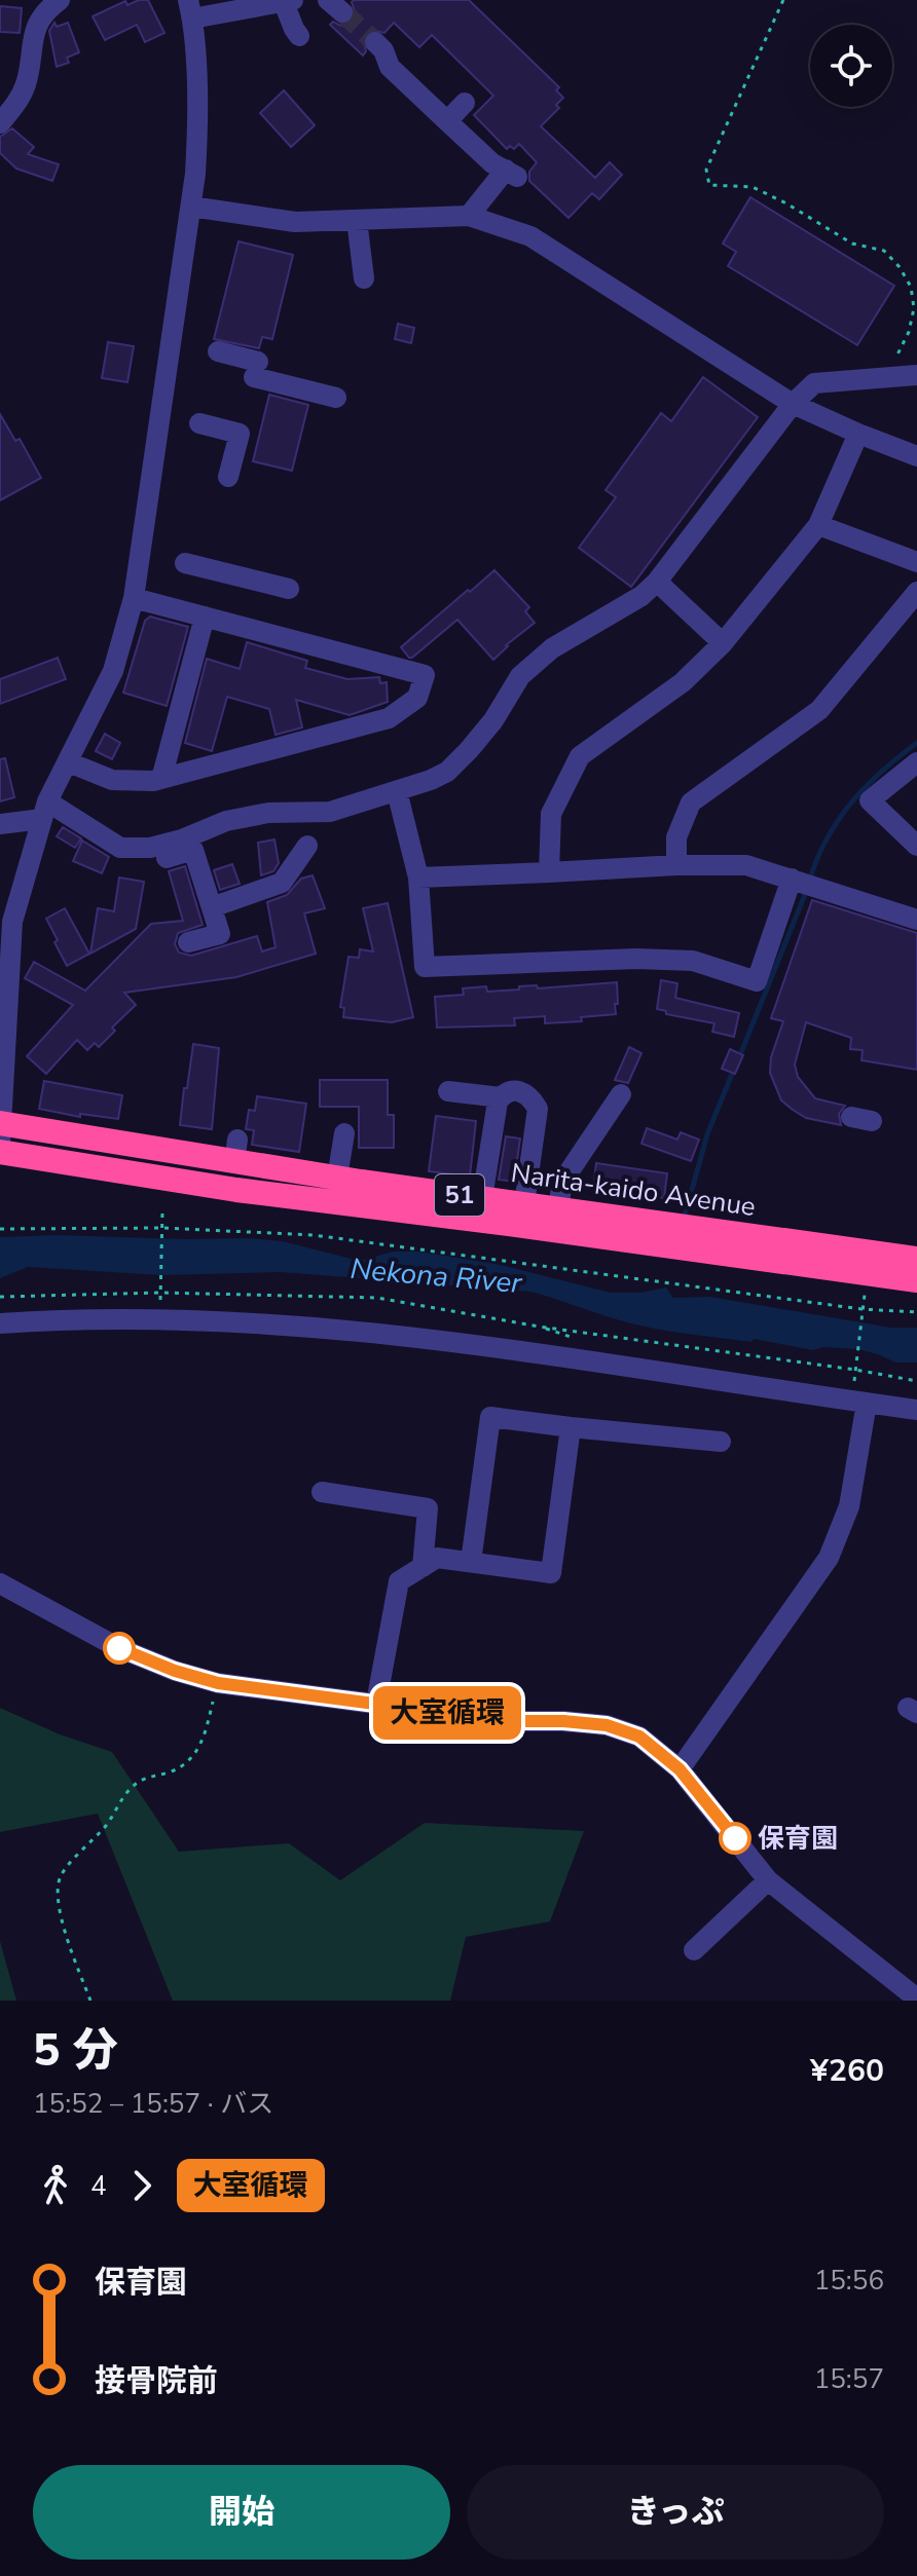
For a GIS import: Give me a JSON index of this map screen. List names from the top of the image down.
{
  "streets": {
    "highway": ["Narita-kaido Avenue", "51"]
  },
  "water": ["Nekona River"],
  "places": ["保育園"],
  "lines": ["bus line 大室循環"],
  "page": {
    "on_map": "大室循環",
    "heading": ["5 分", "15:52 – 15:57 · バス", "¥260"],
    "legs": ["4", "大室循環"],
    "list": [
      {
        "name": "保育園",
        "value": "15:56"
      },
      {
        "name": "接骨院前",
        "value": "15:57"
      }
    ],
    "buttons": ["開始", "きっぷ"]
  }
}
